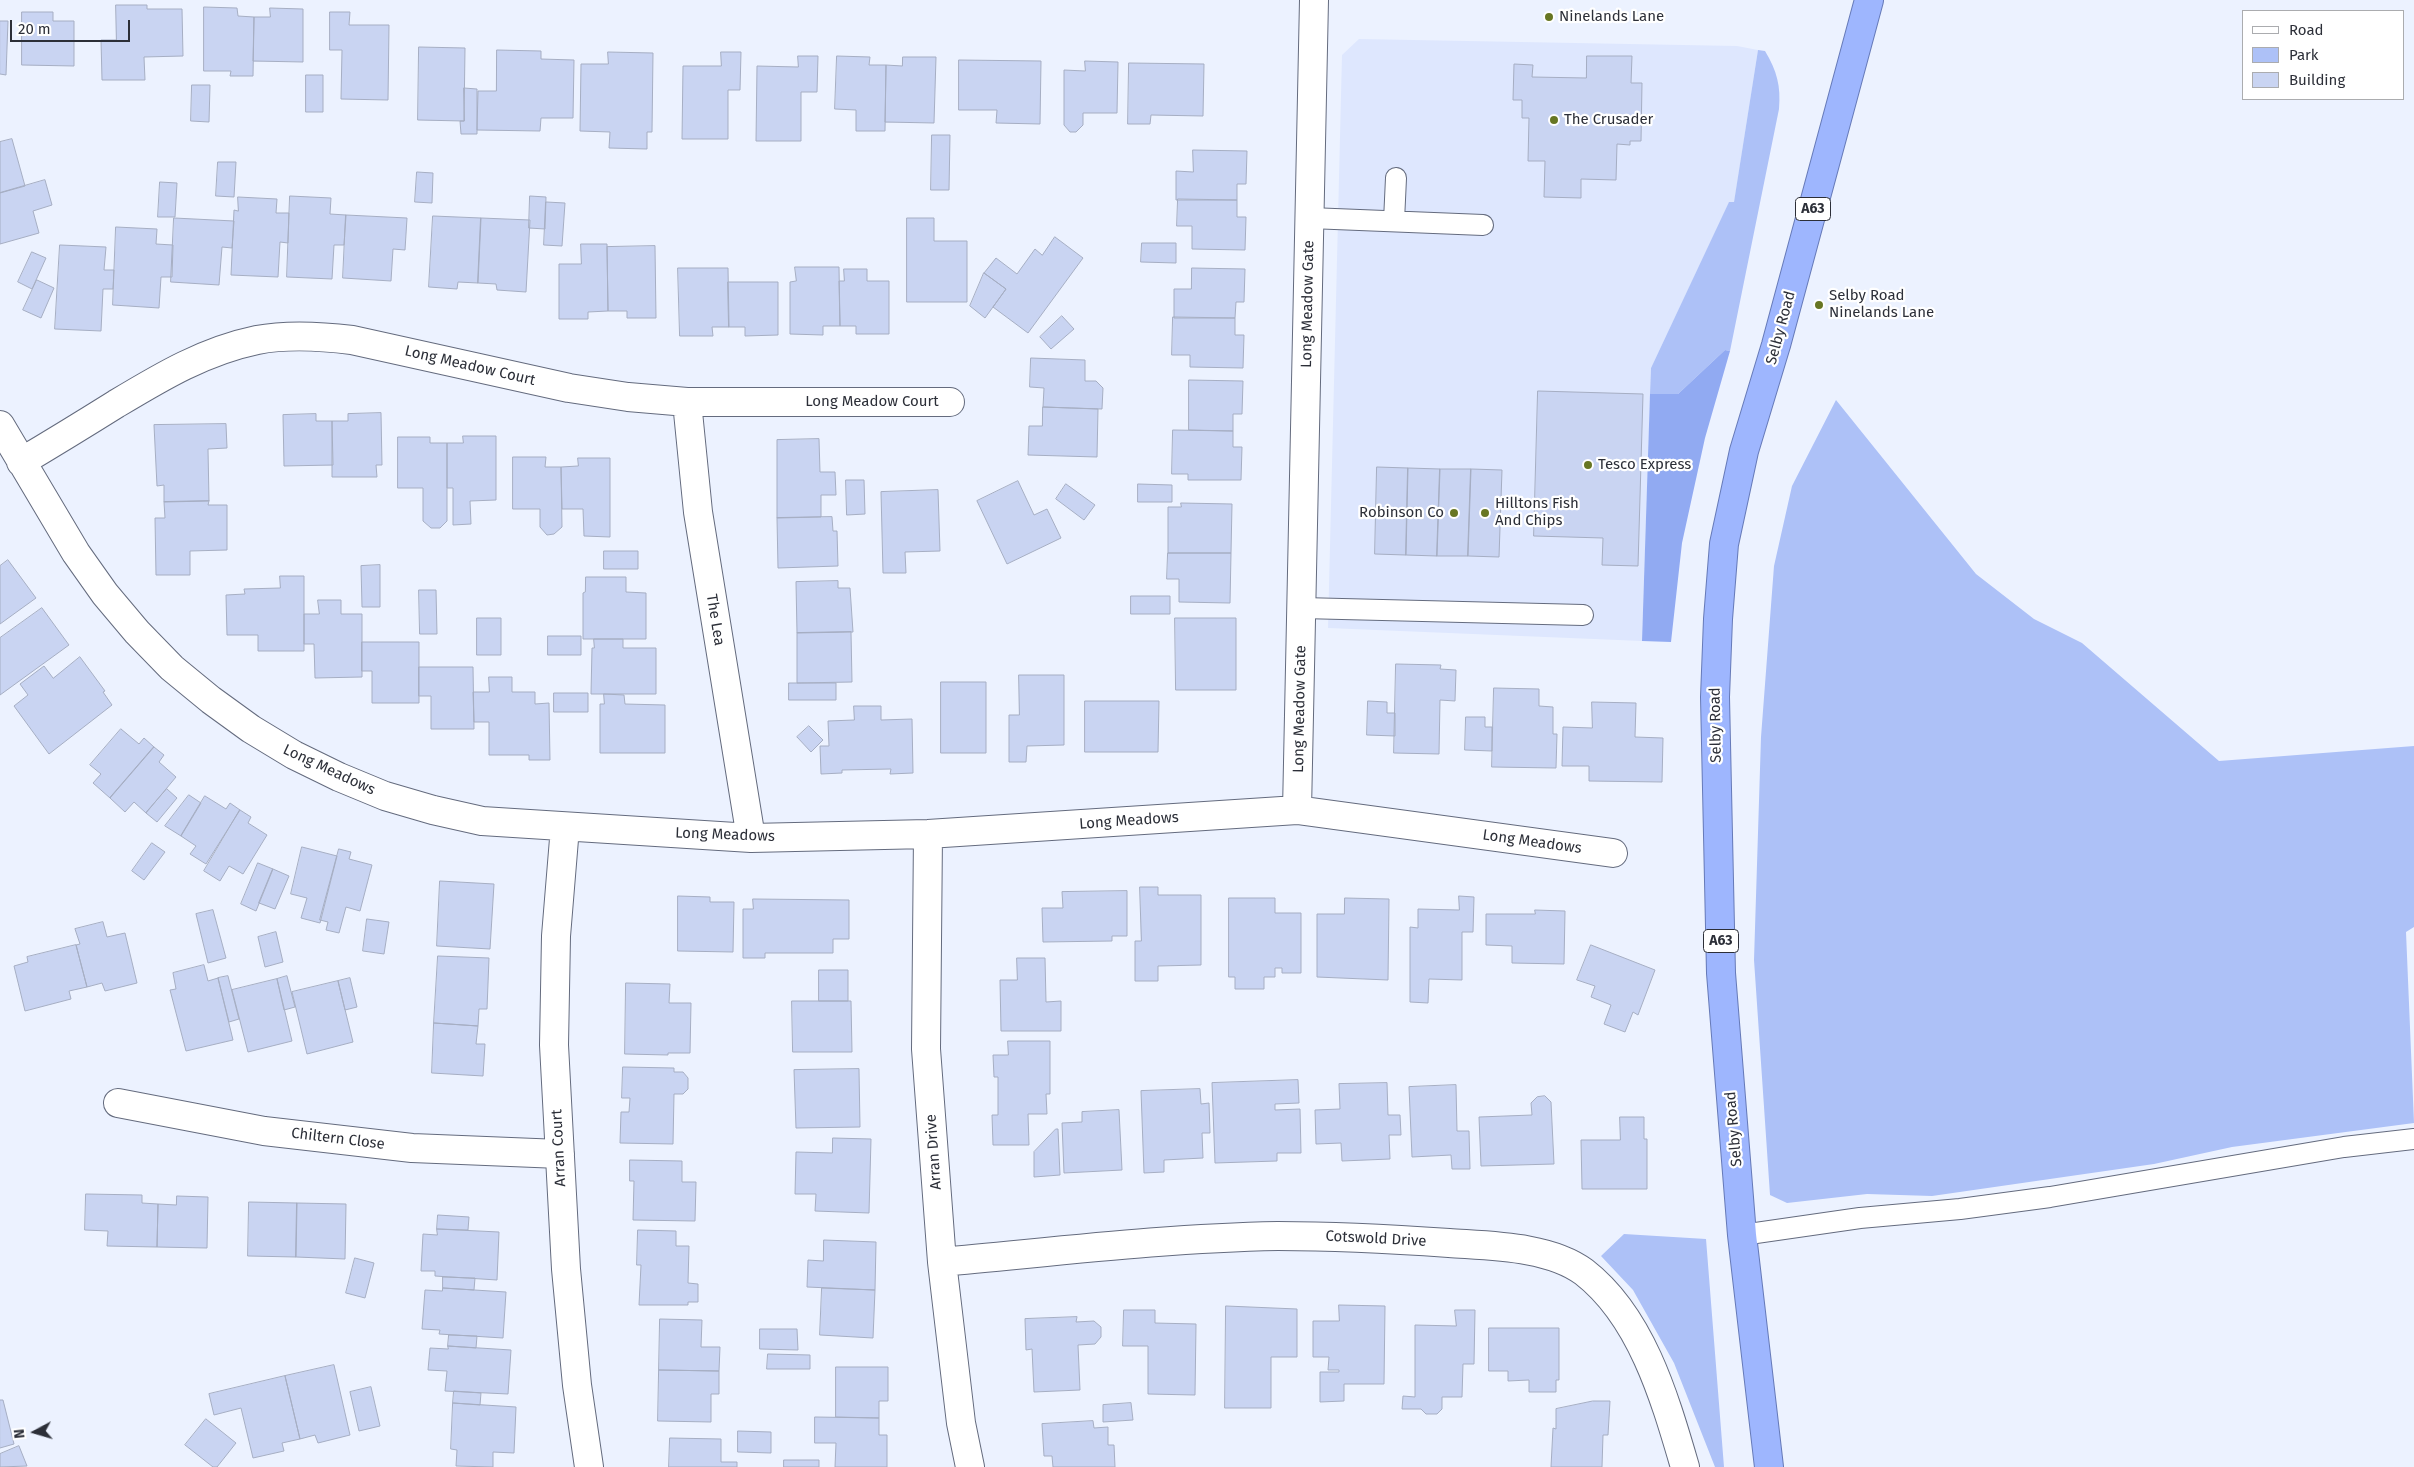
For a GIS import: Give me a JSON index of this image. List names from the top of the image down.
{
  "streets": {
    "highway": ["A63", "Selby Road"],
    "street": [
      "Long Meadow Gate",
      "Long Meadow Court",
      "The Lea",
      "Long Meadows",
      "Chiltern Close",
      "Arran Court",
      "Arran Drive",
      "Cotswold Drive"
    ]
  },
  "crossings": [
    ["Long Meadow Gate", "Long Meadows"],
    ["Long Meadow Court", "The Lea"],
    ["Long Meadow Court", "Long Meadows"],
    ["The Lea", "Long Meadows"],
    ["Long Meadows", "Arran Court"],
    ["Long Meadows", "Arran Drive"],
    ["Chiltern Close", "Arran Court"],
    ["Arran Drive", "Cotswold Drive"]
  ],
  "places": [
    "Ninelands Lane",
    "The Crusader",
    "Selby Road Ninelands Lane",
    "Tesco Express",
    "Robinson Co",
    "Hilltons Fish And Chips"
  ],
  "legend": ["Road", "Park", "Building"],
  "scale_bar": "20 m",
  "north": "left"
}
